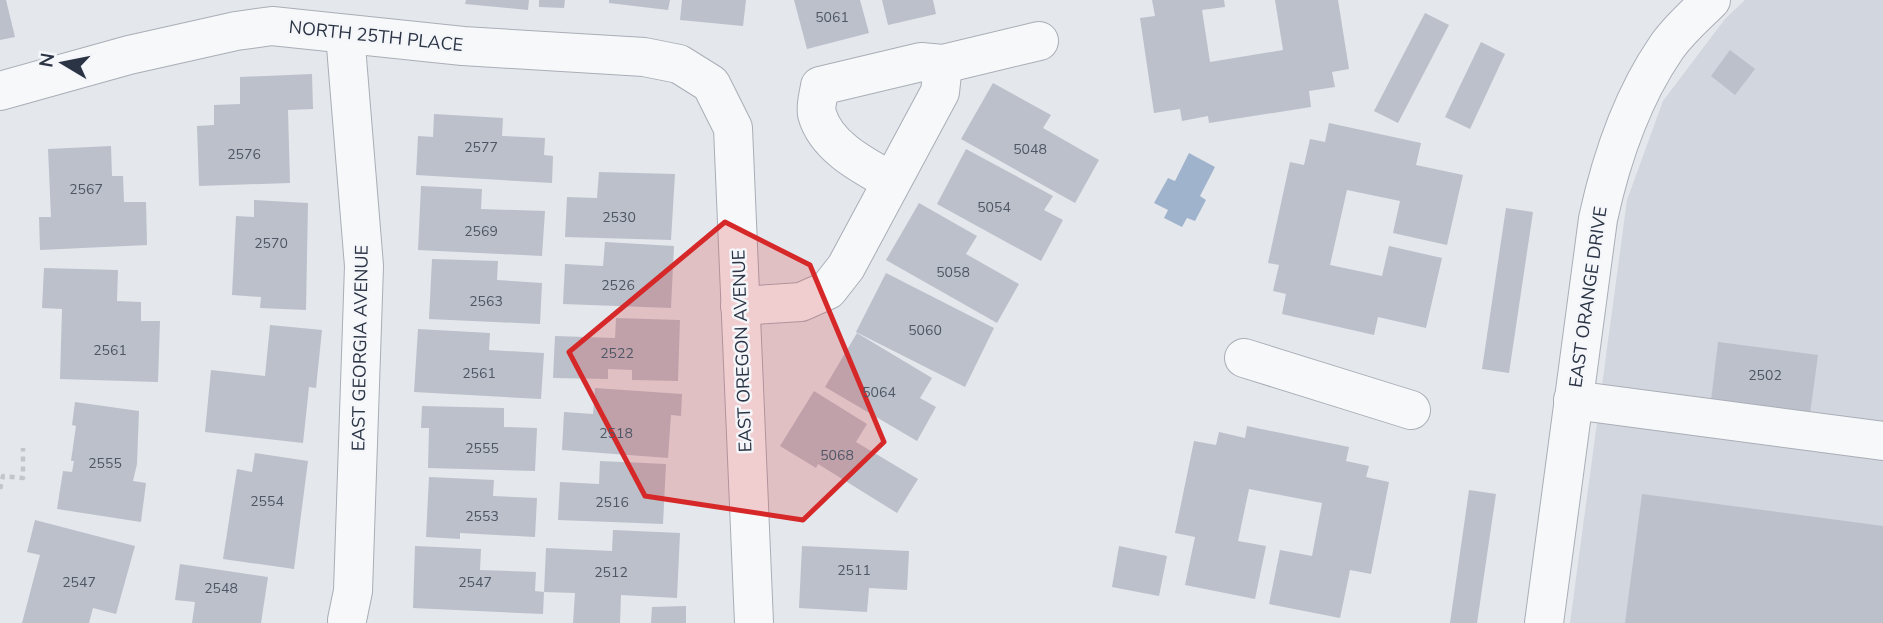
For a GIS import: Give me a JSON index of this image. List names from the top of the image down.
{
  "streets": {
    "street": [
      "NORTH 25TH PLACE",
      "EAST ORANGE DRIVE",
      "EAST GEORGIA AVENUE",
      "EAST OREGON AVENUE"
    ]
  },
  "crossings": [
    ["NORTH 25TH PLACE", "EAST GEORGIA AVENUE"],
    ["NORTH 25TH PLACE", "EAST OREGON AVENUE"]
  ],
  "house_numbers": [
    "5061",
    "2577",
    "5048",
    "2576",
    "2567",
    "5054",
    "2530",
    "2569",
    "2570",
    "5058",
    "2526",
    "2563",
    "5060",
    "2561",
    "2522",
    "2561",
    "2502",
    "5064",
    "2518",
    "2555",
    "5068",
    "2555",
    "2554",
    "2516",
    "2553",
    "2511",
    "2512",
    "2547",
    "2547",
    "2548"
  ],
  "north": "left"
}
